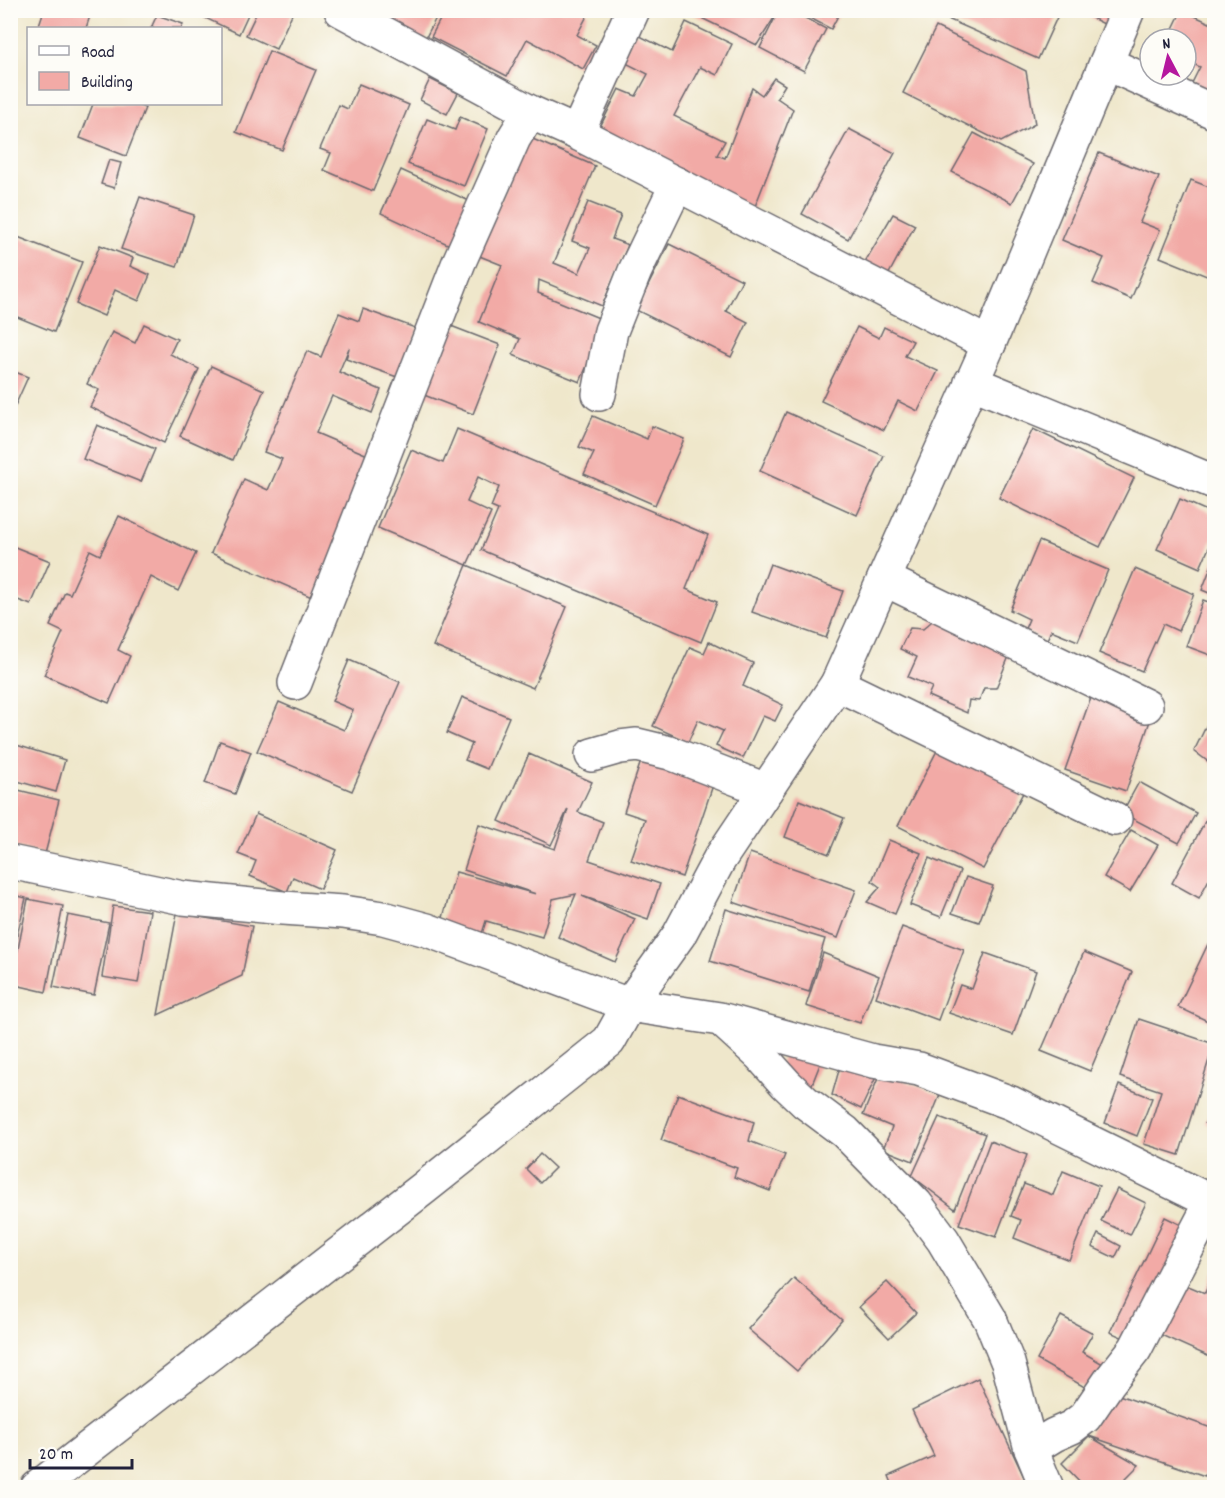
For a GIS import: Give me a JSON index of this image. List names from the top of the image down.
{
  "legend": ["Road", "Building"],
  "scale_bar": "20 m",
  "north": "top"
}
